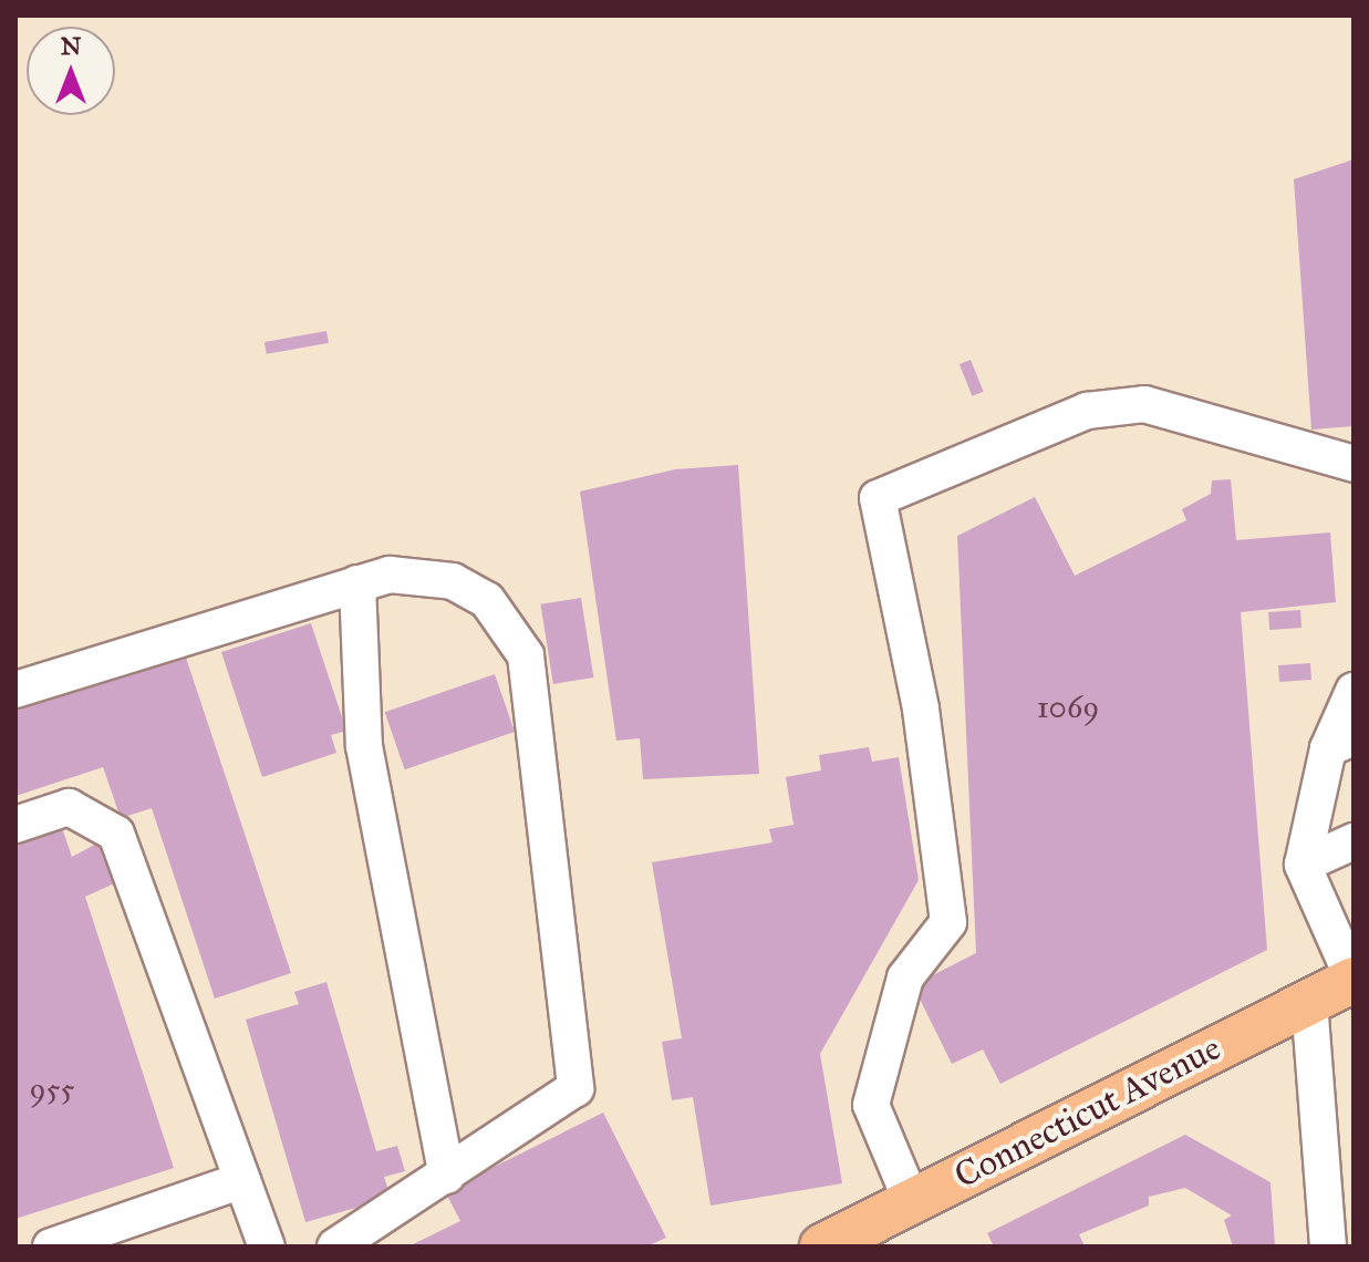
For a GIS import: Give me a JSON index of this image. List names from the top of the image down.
{
  "streets": {
    "main road": ["Connecticut Avenue"]
  },
  "house_numbers": ["1069", "955"],
  "north": "top"
}
